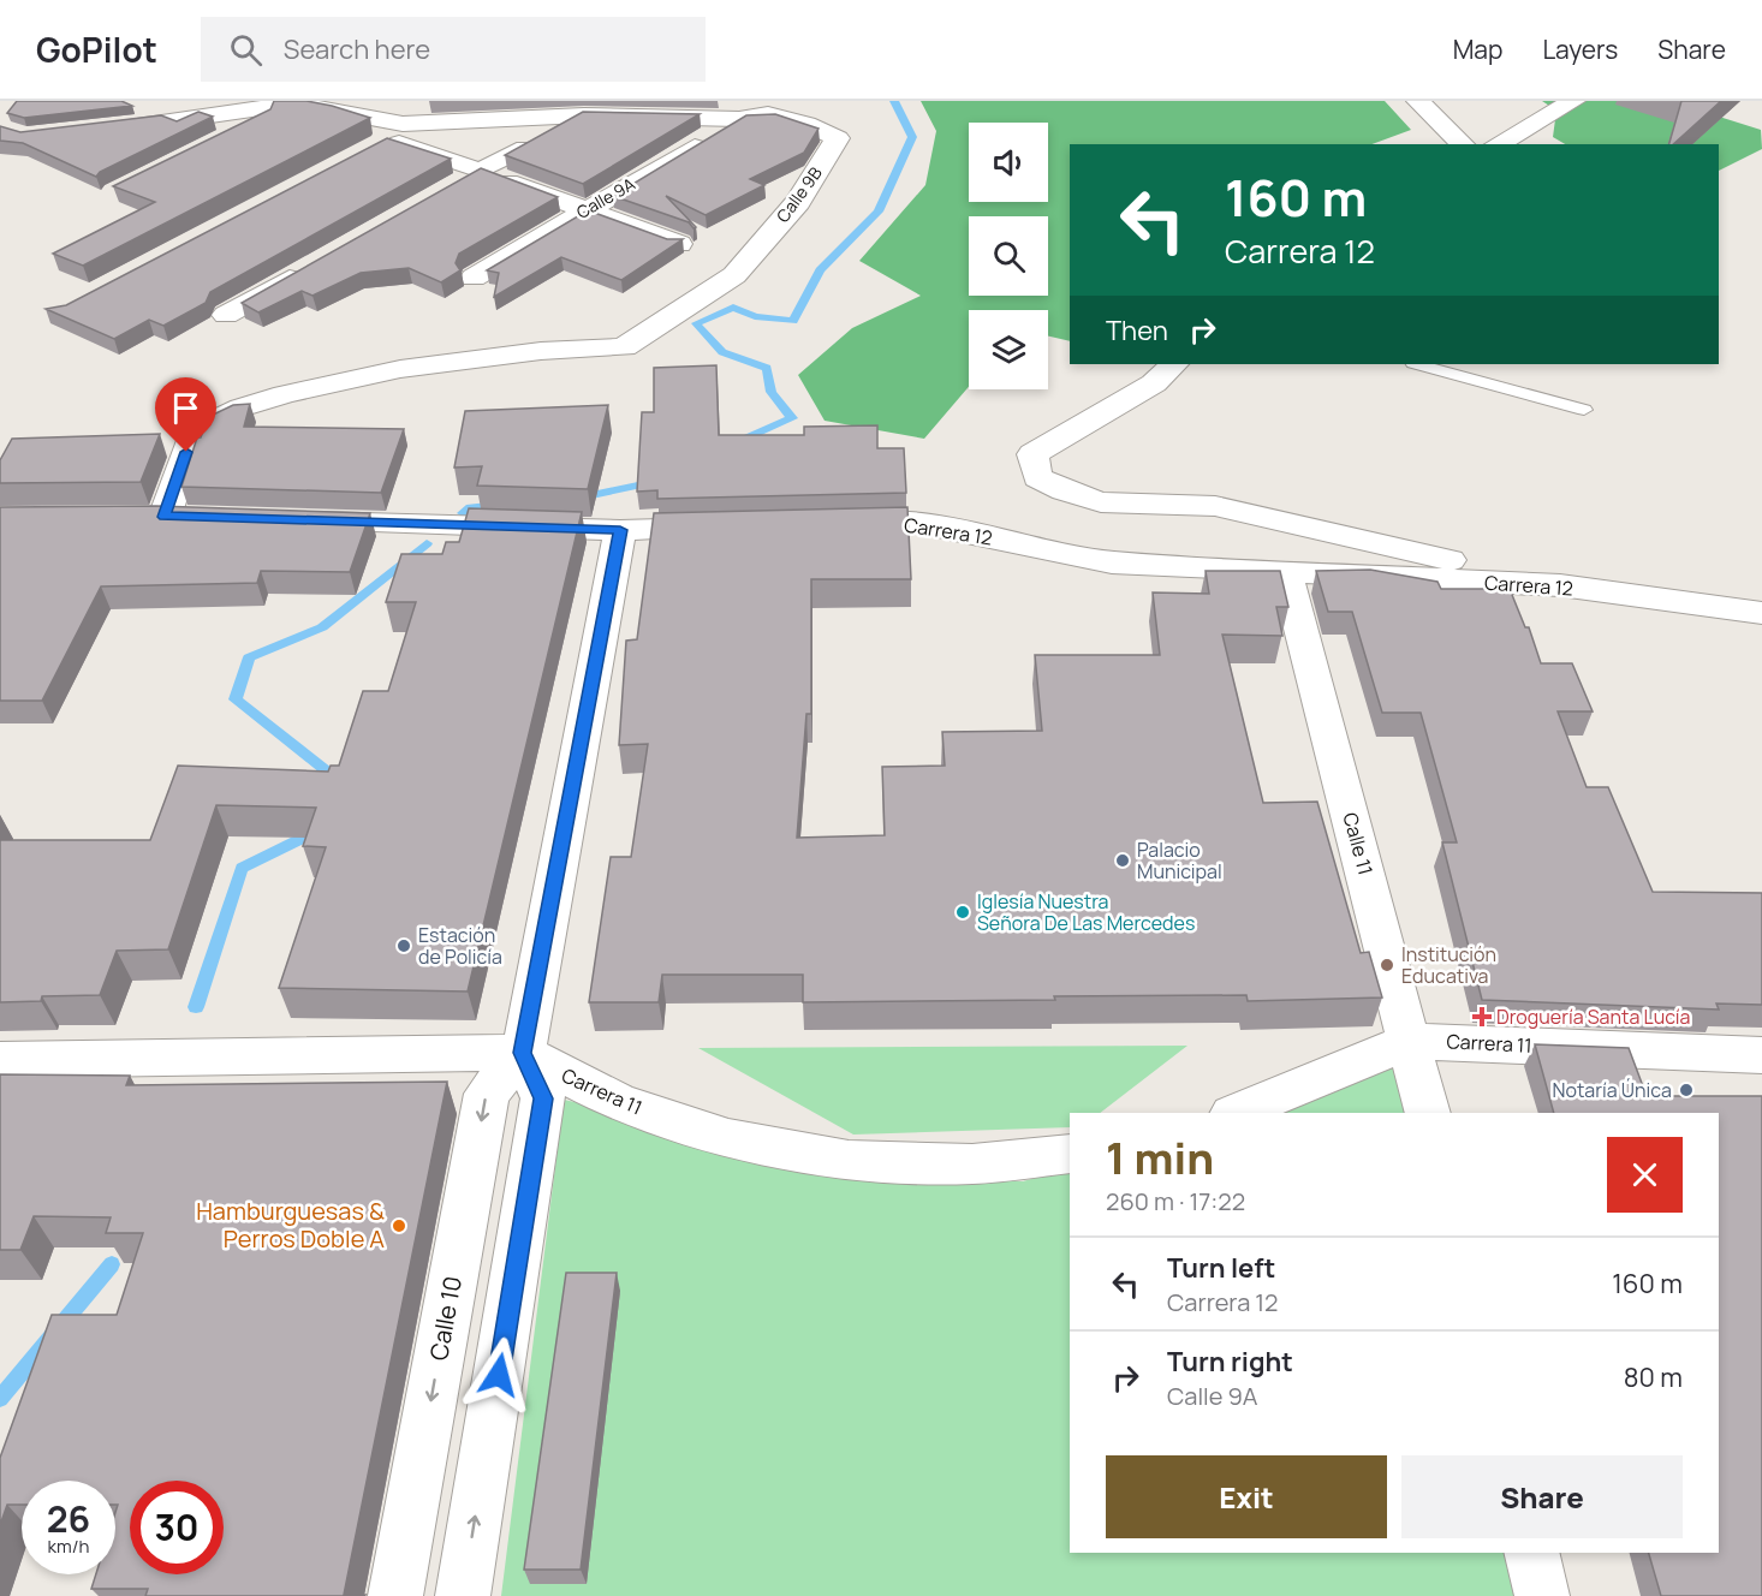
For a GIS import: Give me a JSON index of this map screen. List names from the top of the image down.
{
  "streets": {
    "street": [
      "Calle 9B",
      "Calle 9A",
      "Carrera 12",
      "Calle 11",
      "Carrera 11",
      "Calle 10"
    ]
  },
  "crossings": [
    ["Calle 9B", "Calle 9A"],
    ["Carrera 12", "Calle 11"],
    ["Calle 11", "Carrera 11"],
    ["Carrera 11", "Calle 10"]
  ],
  "places": {
    "other": [
      "Palacio Municipal",
      "Iglesía Nuestra Señora De Las Mercedes",
      "Estación de Policía",
      "Institución Educativa",
      "Notaría Única",
      "Hamburguesas & Perros Doble A"
    ],
    "health": ["Droguería Santa Lucía"]
  },
  "page": {
    "header": "GoPilot",
    "search": "Search here",
    "nav": ["Map", "Layers", "Share"],
    "turn": ["160 m", "Carrera 12"],
    "then": "Then",
    "heading": ["1 min", "260 m · 17:22"],
    "list": [
      {
        "name": "Turn left",
        "note": "Carrera 12",
        "value": "160 m"
      },
      {
        "name": "Turn right",
        "note": "Calle 9A",
        "value": "80 m"
      }
    ],
    "buttons": ["Exit", "Share"],
    "speed": "26 km/h",
    "limit": "30"
  }
}
